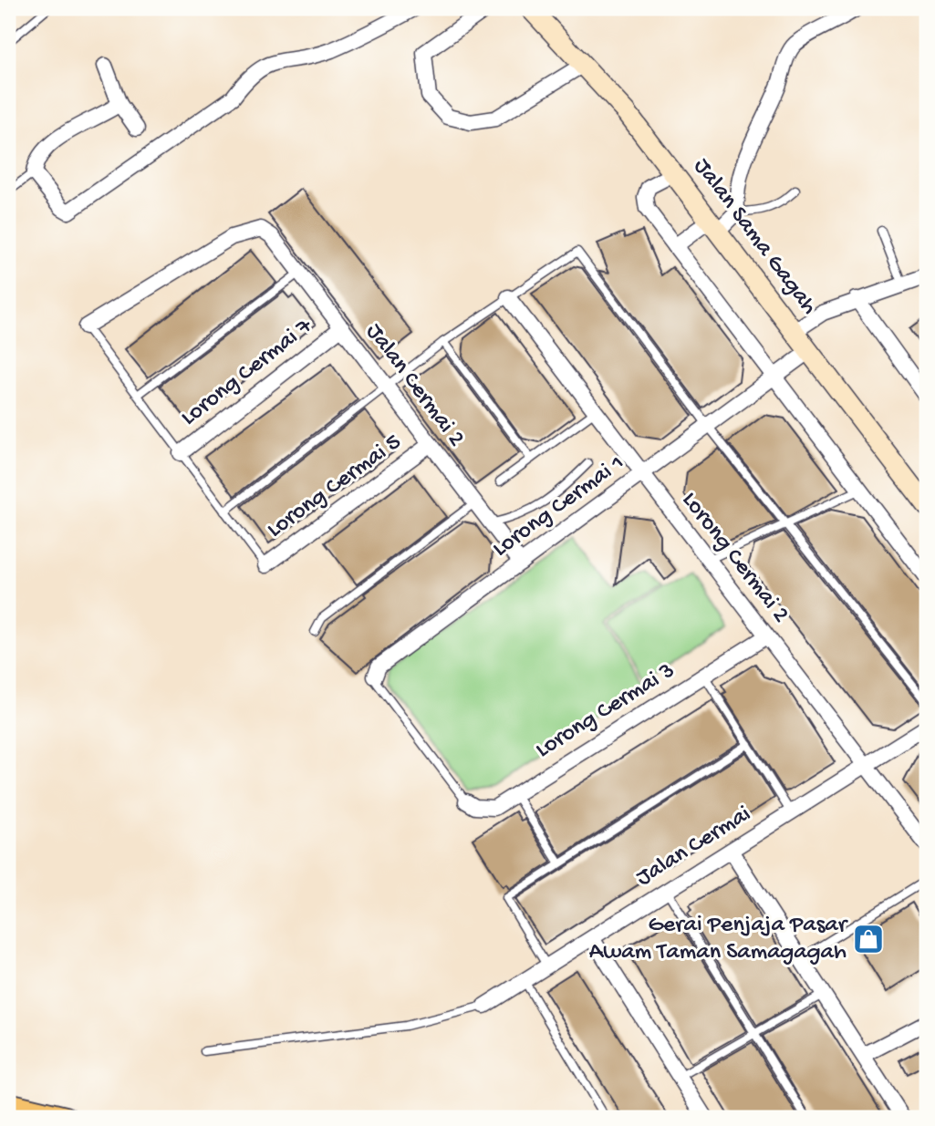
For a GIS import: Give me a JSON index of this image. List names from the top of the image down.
{
  "streets": {
    "street": [
      "Jalan Sama Gagah",
      "Lorong Cermai 7",
      "Jalan Cermai 2",
      "Lorong Cermai 5",
      "Lorong Cermai 1",
      "Lorong Cermai 2",
      "Lorong Cermai 3",
      "Jalan Cermai"
    ]
  },
  "crossings": [
    ["Jalan Sama Gagah", "Lorong Cermai 1"],
    ["Lorong Cermai 7", "Jalan Cermai 2"],
    ["Jalan Cermai 2", "Lorong Cermai 5"],
    ["Jalan Cermai 2", "Lorong Cermai 1"],
    ["Lorong Cermai 1", "Lorong Cermai 2"],
    ["Lorong Cermai 2", "Lorong Cermai 3"],
    ["Lorong Cermai 2", "Jalan Cermai"]
  ],
  "places": {
    "shop": ["Gerai Penjaja Pasar Awam Taman Samagagah"]
  }
}
